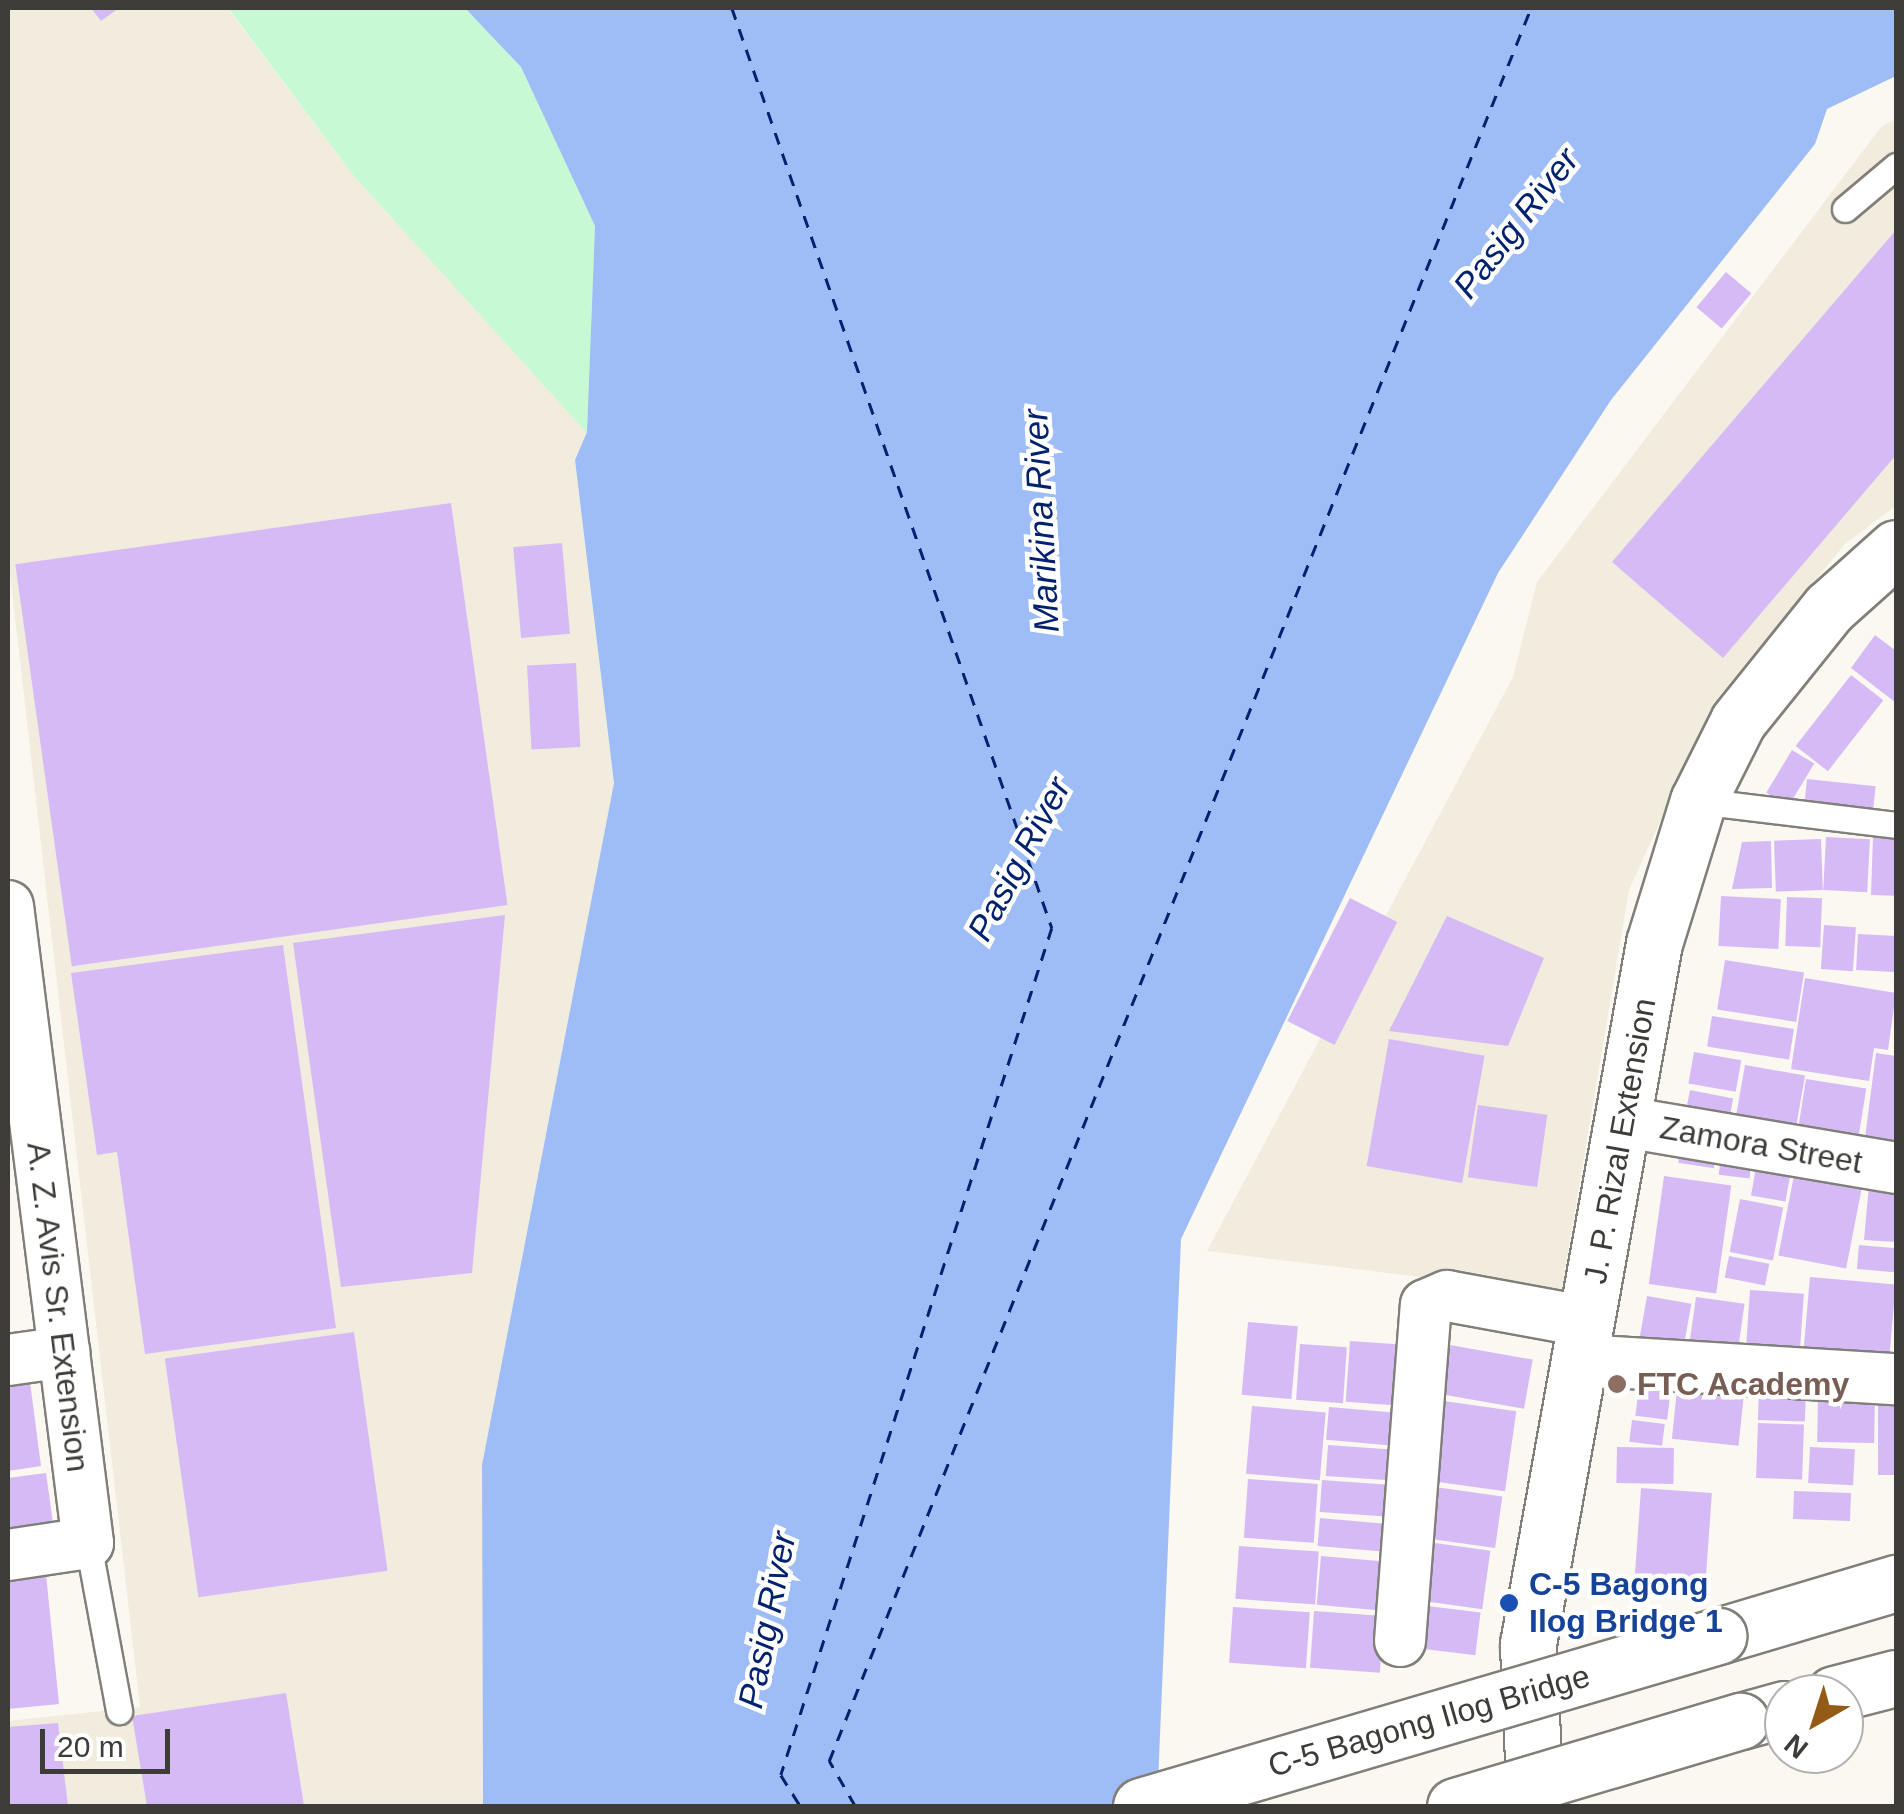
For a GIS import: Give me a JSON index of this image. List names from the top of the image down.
{
  "streets": {
    "main road": ["J. P. Rizal Extension", "C-5 Bagong Ilog Bridge"],
    "street": ["Zamora Street", "A. Z. Avis Sr. Extension"]
  },
  "crossings": [
    ["J. P. Rizal Extension", "Zamora Street"]
  ],
  "water": ["Pasig River", "Marikina River"],
  "places": ["FTC Academy", "C-5 Bagong Ilog Bridge 1"],
  "scale_bar": "20 m",
  "north": "bottom left"
}
